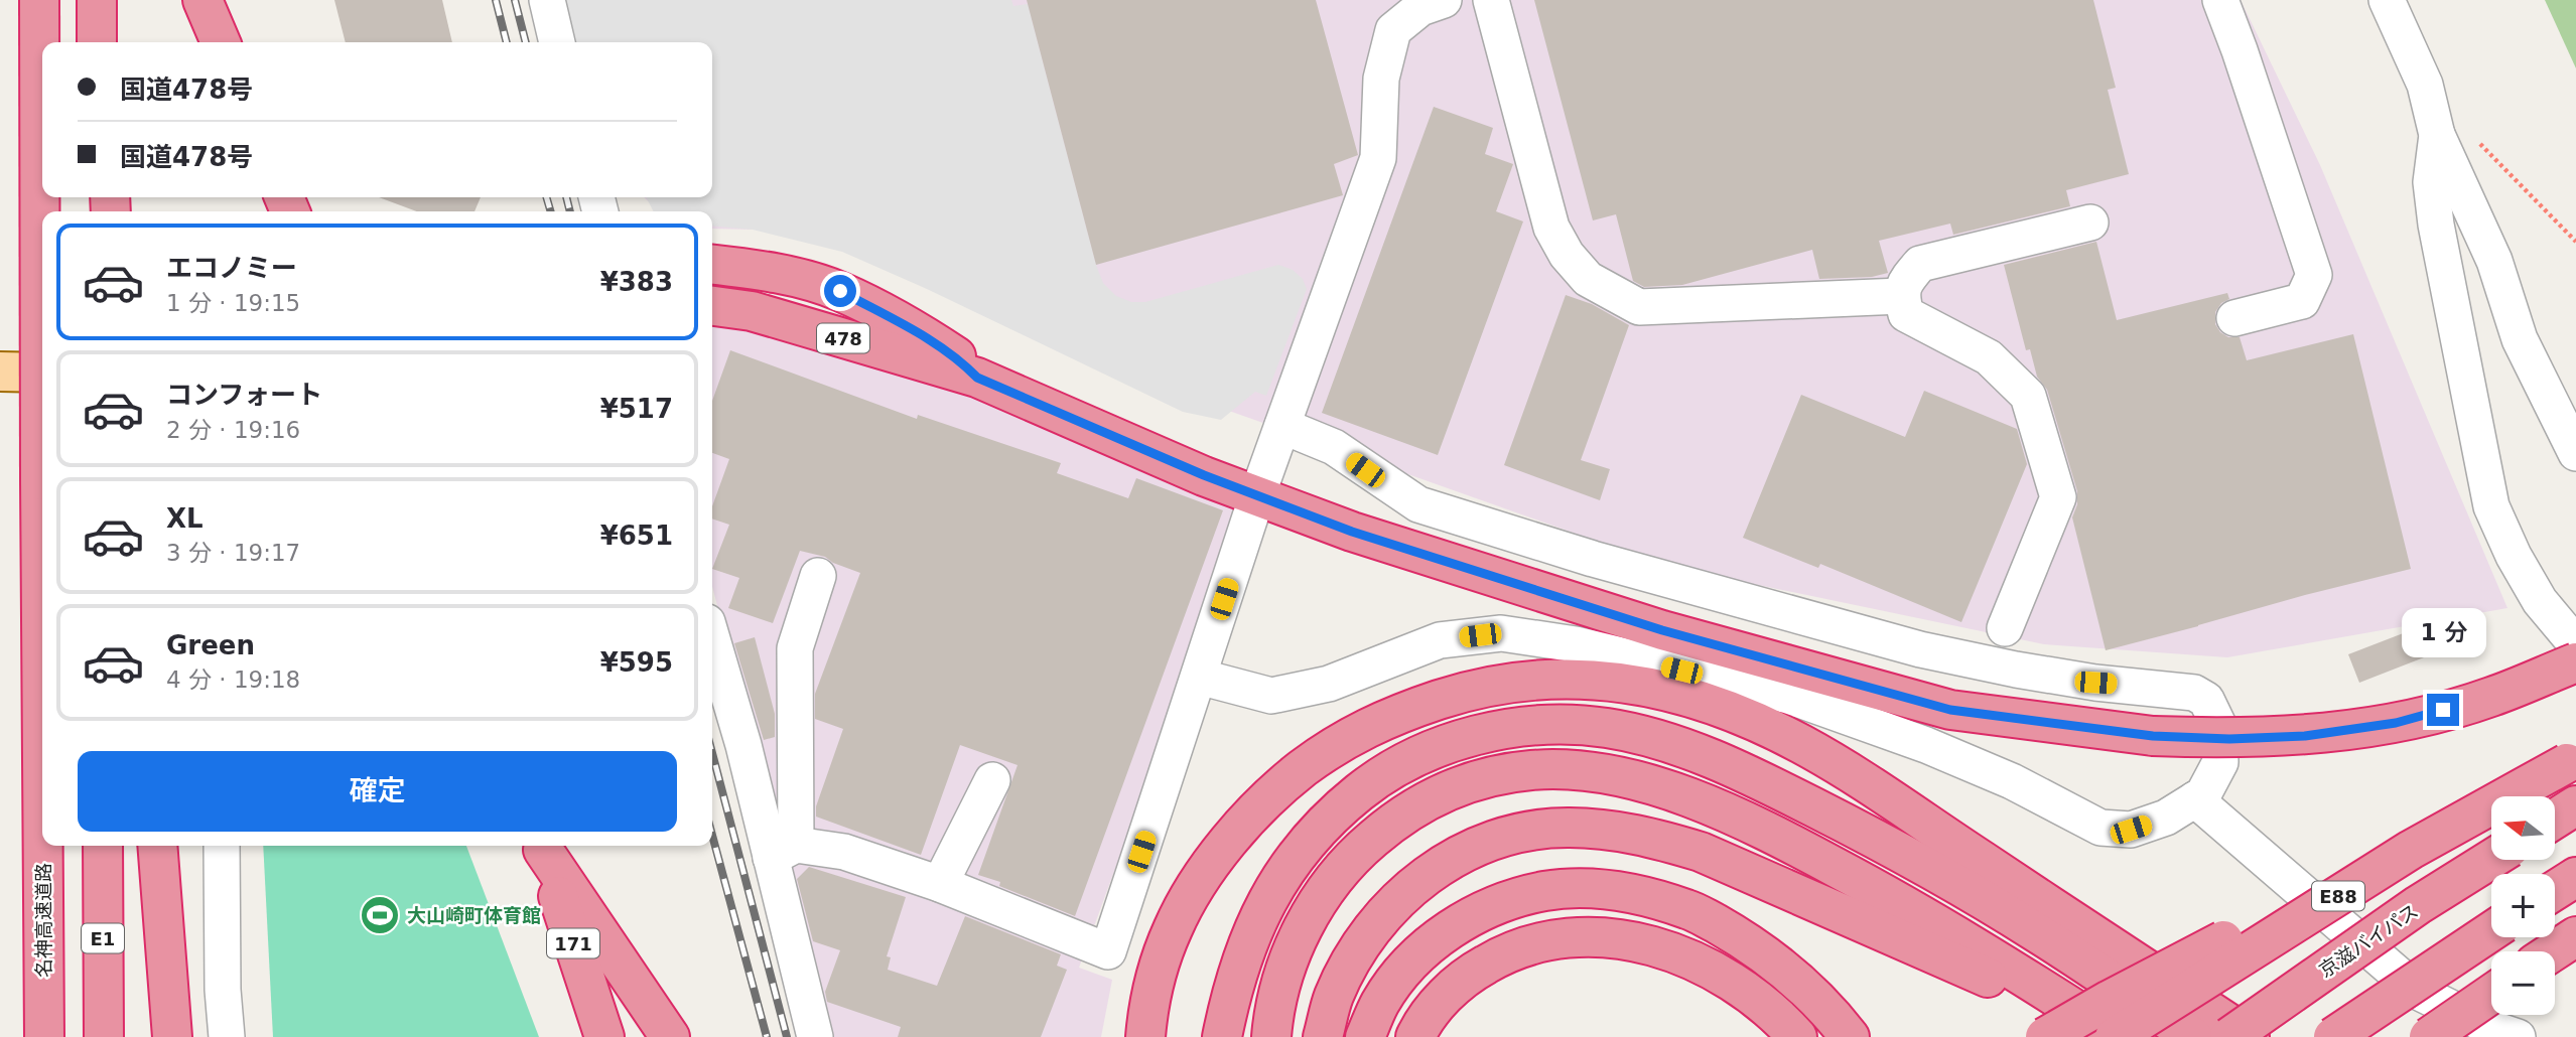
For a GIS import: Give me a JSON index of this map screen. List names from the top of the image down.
{
  "streets": {
    "highway": [
      "478",
      "E88",
      "名神高速道路",
      "E1",
      "京滋バイパス",
      "171"
    ]
  },
  "places": {
    "sports": ["大山崎町体育館"]
  },
  "north": "left",
  "page": {
    "banner": ["国道478号", "国道478号"],
    "list": [
      {
        "name": "エコノミー",
        "note": "1 分 · 19:15",
        "value": "¥383"
      },
      {
        "name": "コンフォート",
        "note": "2 分 · 19:16",
        "value": "¥517"
      },
      {
        "name": "XL",
        "note": "3 分 · 19:17",
        "value": "¥651"
      },
      {
        "name": "Green",
        "note": "4 分 · 19:18",
        "value": "¥595"
      }
    ],
    "bubble": "1 分",
    "buttons": "確定",
    "map_buttons": ["+", "−"]
  }
}
